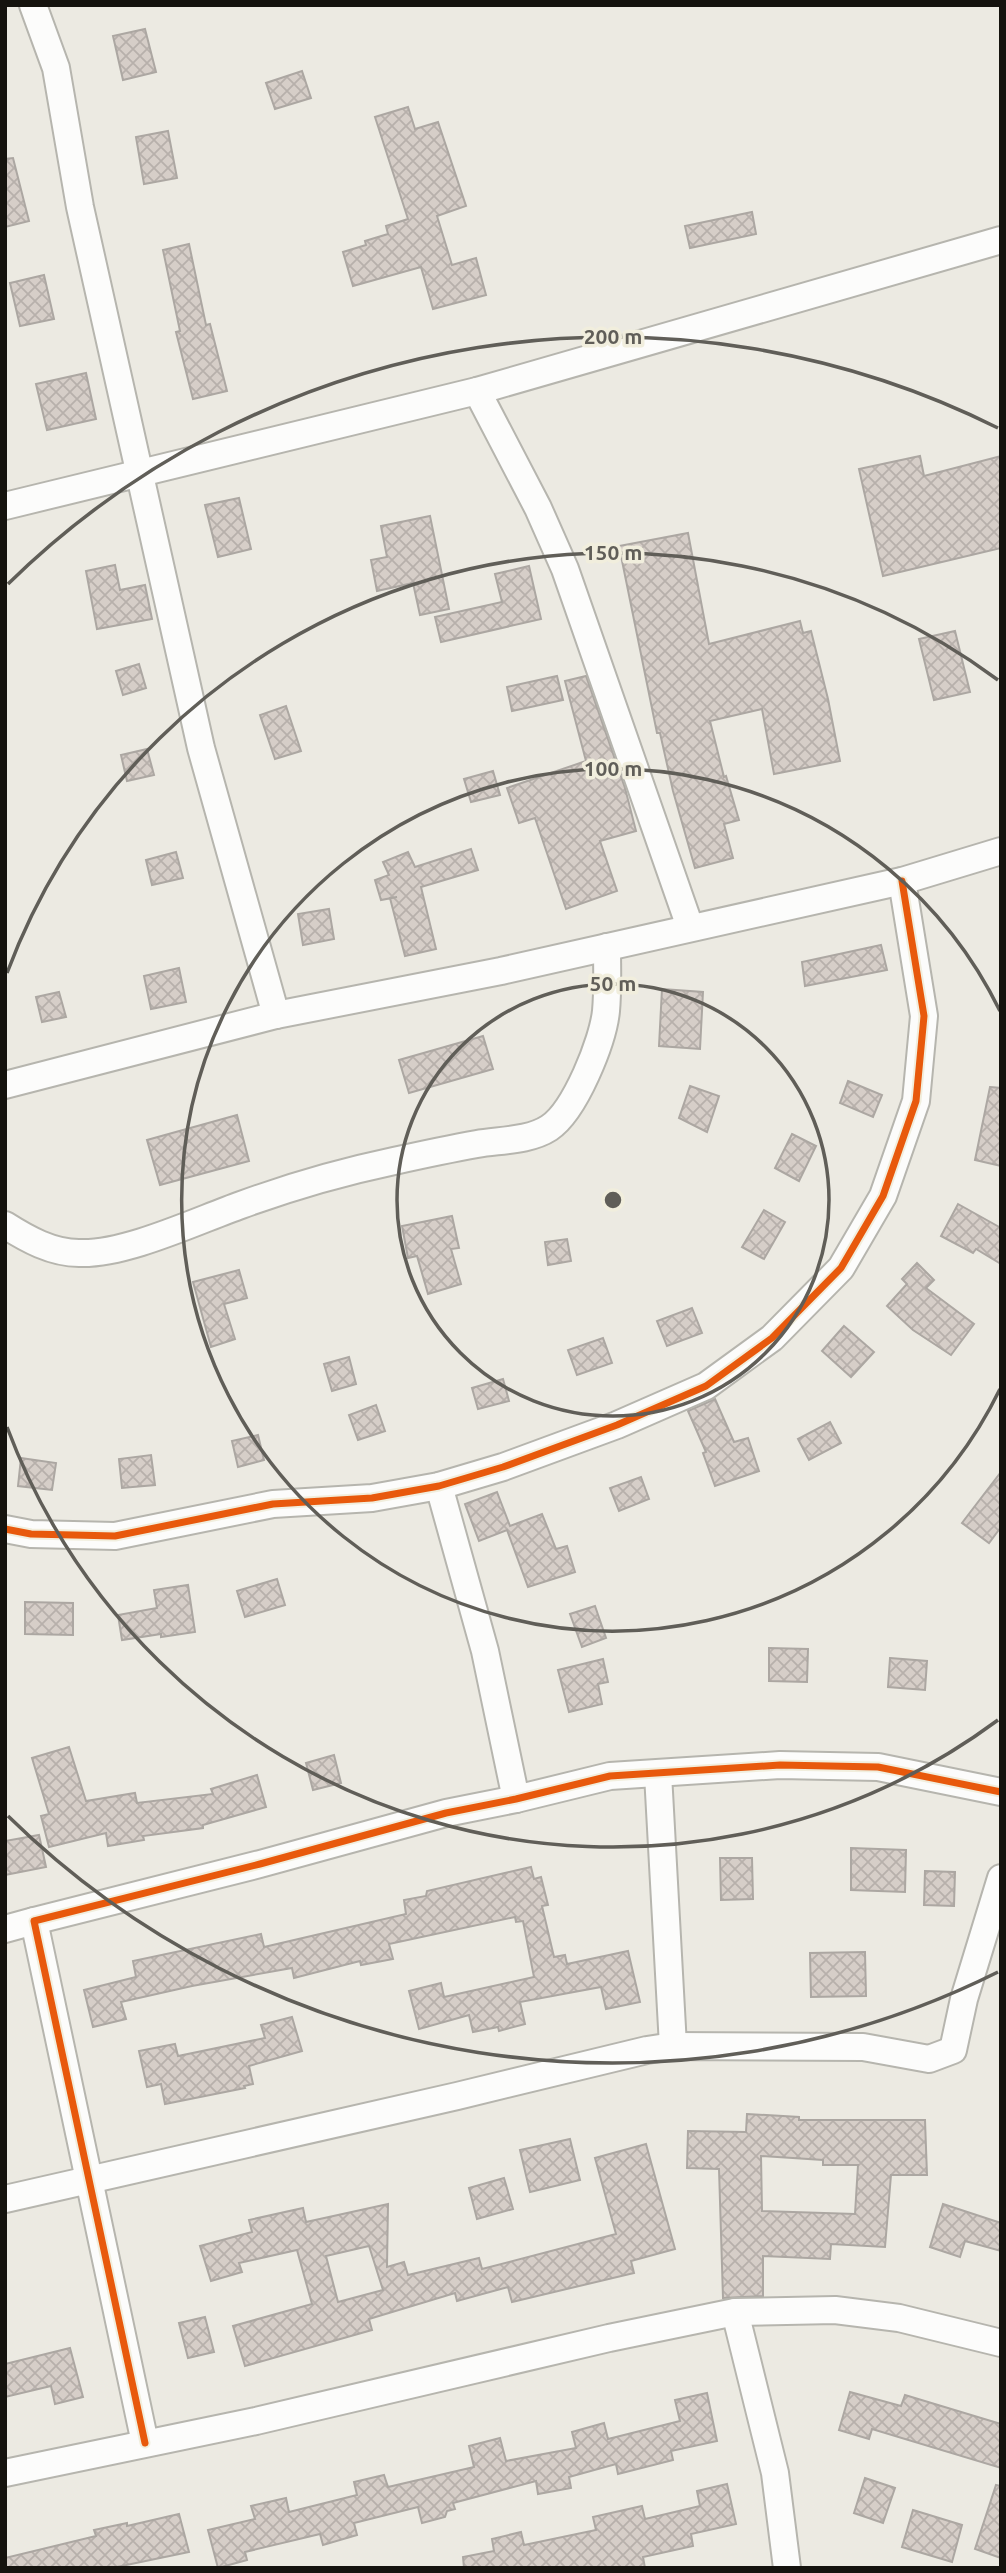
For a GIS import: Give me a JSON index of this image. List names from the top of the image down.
{
  "rings": [
    "200 m",
    "150 m",
    "100 m",
    "50 m"
  ]
}
